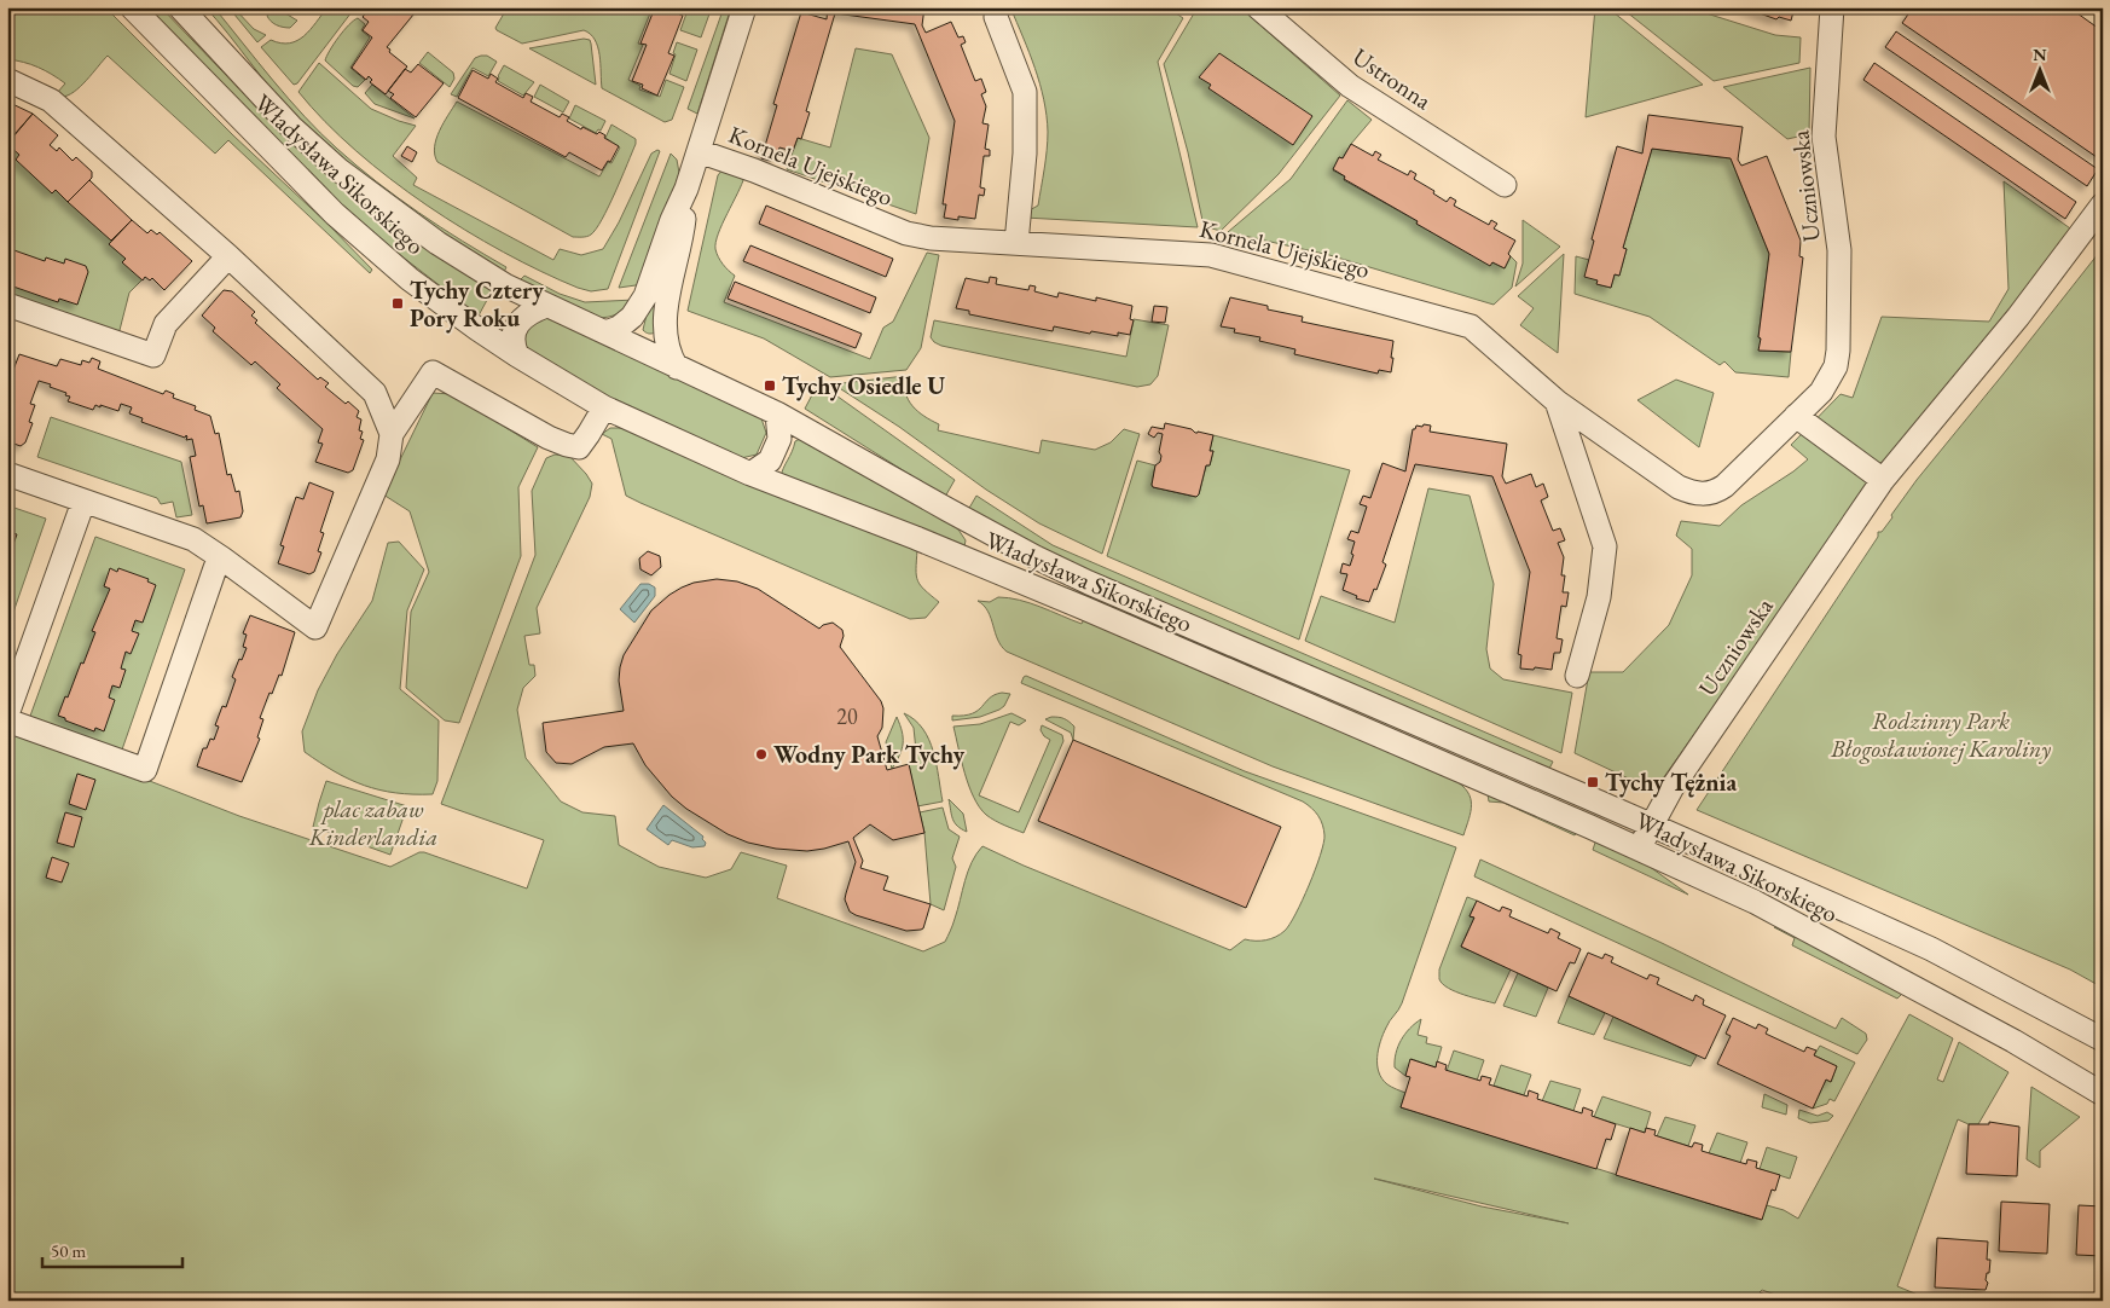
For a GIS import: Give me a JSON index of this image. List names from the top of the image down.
{
  "streets": {
    "street": [
      "Ustronna",
      "Kornela Ujejskiego",
      "Władysława Sikorskiego",
      "Uczniowska"
    ]
  },
  "crossings": [
    ["Kornela Ujejskiego", "Uczniowska"],
    ["Władysława Sikorskiego", "Uczniowska"]
  ],
  "parks": ["Rodzinny Park Błogosławionej Karoliny", "plac zabaw Kinderlandia"],
  "places": {
    "transit": ["Tychy Cztery Pory Roku", "Tychy Osiedle U", "Tychy Tężnia"],
    "other": ["Wodny Park Tychy"]
  },
  "house_numbers": ["20"],
  "scale_bar": "50 m",
  "north": "top"
}
